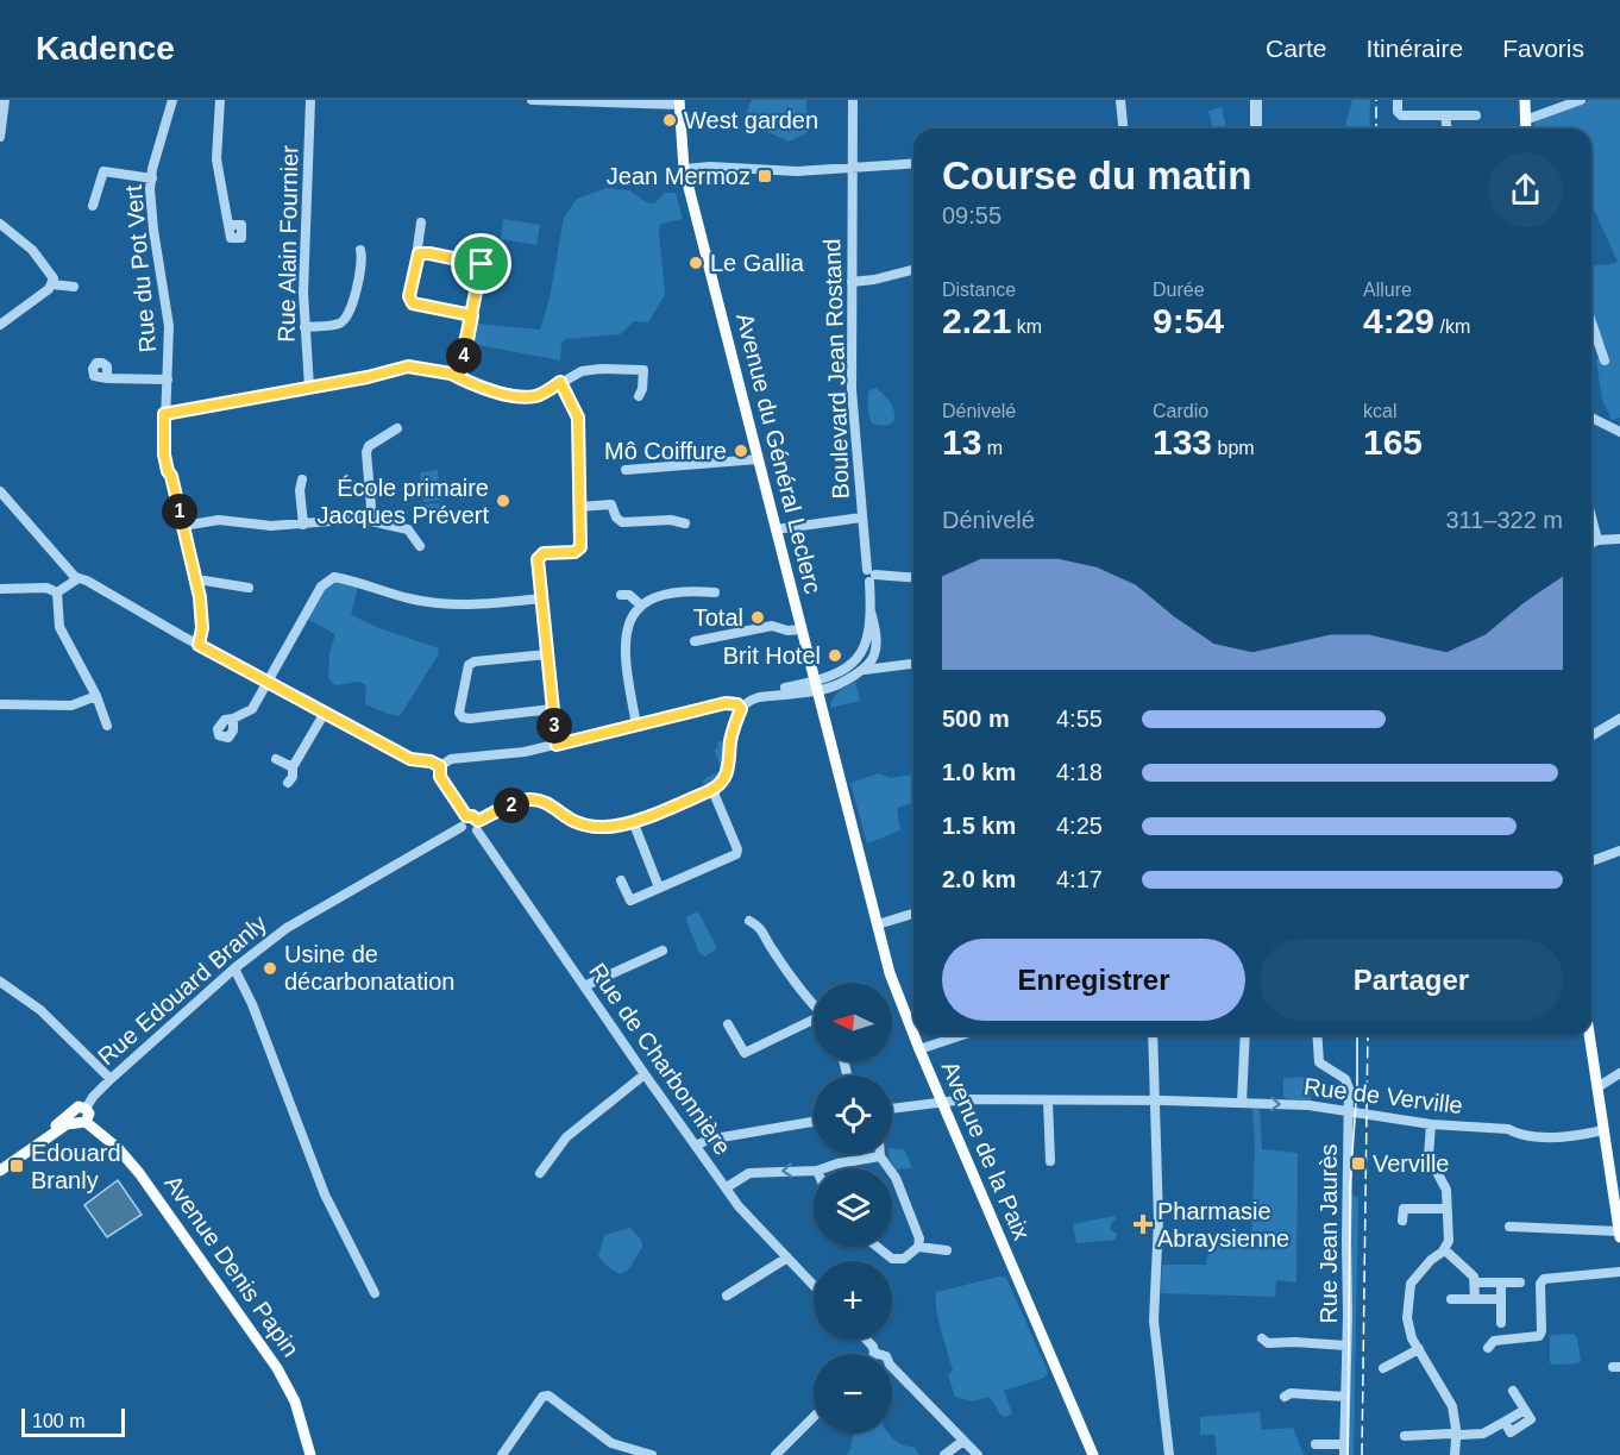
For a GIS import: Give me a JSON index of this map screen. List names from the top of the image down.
{
  "streets": {
    "main road": ["Avenue du Général Leclerc", "Avenue de la Paix", "Avenue Denis Papin"],
    "street": [
      "Rue Alain Fournier",
      "Rue du Pot Vert",
      "Boulevard Jean Rostand",
      "Rue Edouard Branly",
      "Rue de Charbonnière",
      "Rue de Verville",
      "Rue Jean Jaurès"
    ]
  },
  "crossings": [
    ["Avenue du Général Leclerc", "Avenue de la Paix"],
    ["Rue Edouard Branly", "Rue de Charbonnière"],
    ["Rue Edouard Branly", "Avenue Denis Papin"],
    ["Rue de Verville", "Avenue de la Paix"],
    ["Rue de Verville", "Rue Jean Jaurès"]
  ],
  "places": {
    "other": [
      "West garden",
      "Le Gallia",
      "Mô Coiffure",
      "École primaire Jacques Prévert",
      "Total",
      "Brit Hotel",
      "Usine de décarbonatation"
    ],
    "transit": ["Jean Mermoz", "Verville", "Edouard Branly"],
    "health": ["Pharmasie Abraysienne"]
  },
  "scale_bar": "100 m",
  "north": "left",
  "page": {
    "header": "Kadence",
    "nav": ["Carte", "Itinéraire", "Favoris"],
    "heading": ["Course du matin", "09:55"],
    "stats": [
      ["Distance", "2.21 km"],
      ["Durée", "9:54"],
      ["Allure", "4:29 /km"],
      ["Dénivelé", "13 m"],
      ["Cardio", "133 bpm"],
      ["kcal", "165"]
    ],
    "pins": [
      "4",
      "1",
      "3",
      "2"
    ],
    "chart": ["Dénivelé", "311–322 m"],
    "list": [
      {
        "name": "500 m",
        "note": "4:55"
      },
      {
        "name": "1.0 km",
        "note": "4:18"
      },
      {
        "name": "1.5 km",
        "note": "4:25"
      },
      {
        "name": "2.0 km",
        "note": "4:17"
      }
    ],
    "buttons": ["Enregistrer", "Partager"],
    "map_buttons": ["+", "−"],
    "scale": "100 m"
  }
}
